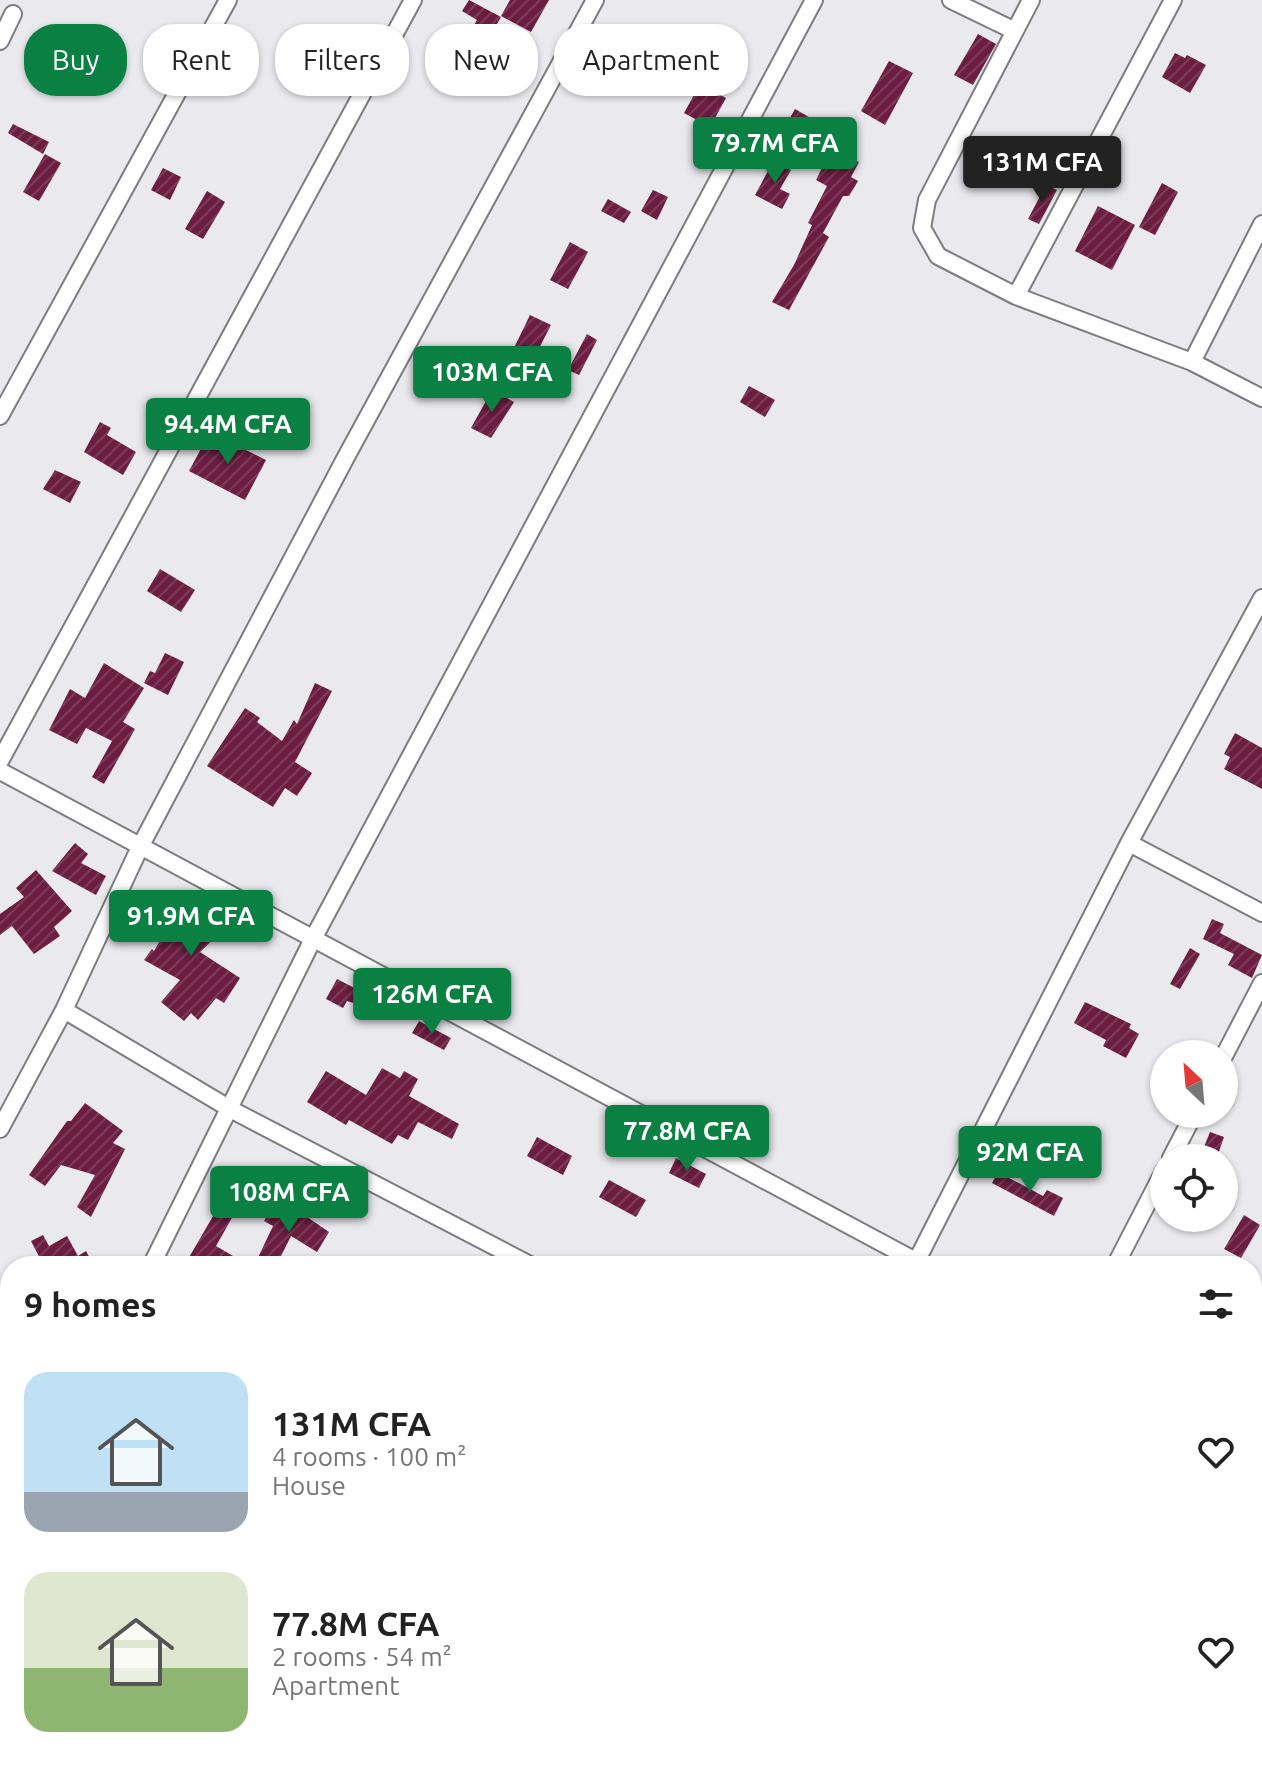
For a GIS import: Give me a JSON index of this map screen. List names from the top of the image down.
{
  "north": "top left",
  "page": {
    "chip": [
      "Buy",
      "Rent",
      "Filters",
      "New",
      "Apartment"
    ],
    "price": [
      "79.7M CFA",
      "131M CFA",
      "103M CFA",
      "94.4M CFA",
      "91.9M CFA",
      "126M CFA",
      "77.8M CFA",
      "92M CFA",
      "108M CFA"
    ],
    "heading": "9 homes",
    "list": [
      {
        "name": "131M CFA",
        "note": "4 rooms · 100 m² · House"
      },
      {
        "name": "77.8M CFA",
        "note": "2 rooms · 54 m² · Apartment"
      }
    ]
  }
}
